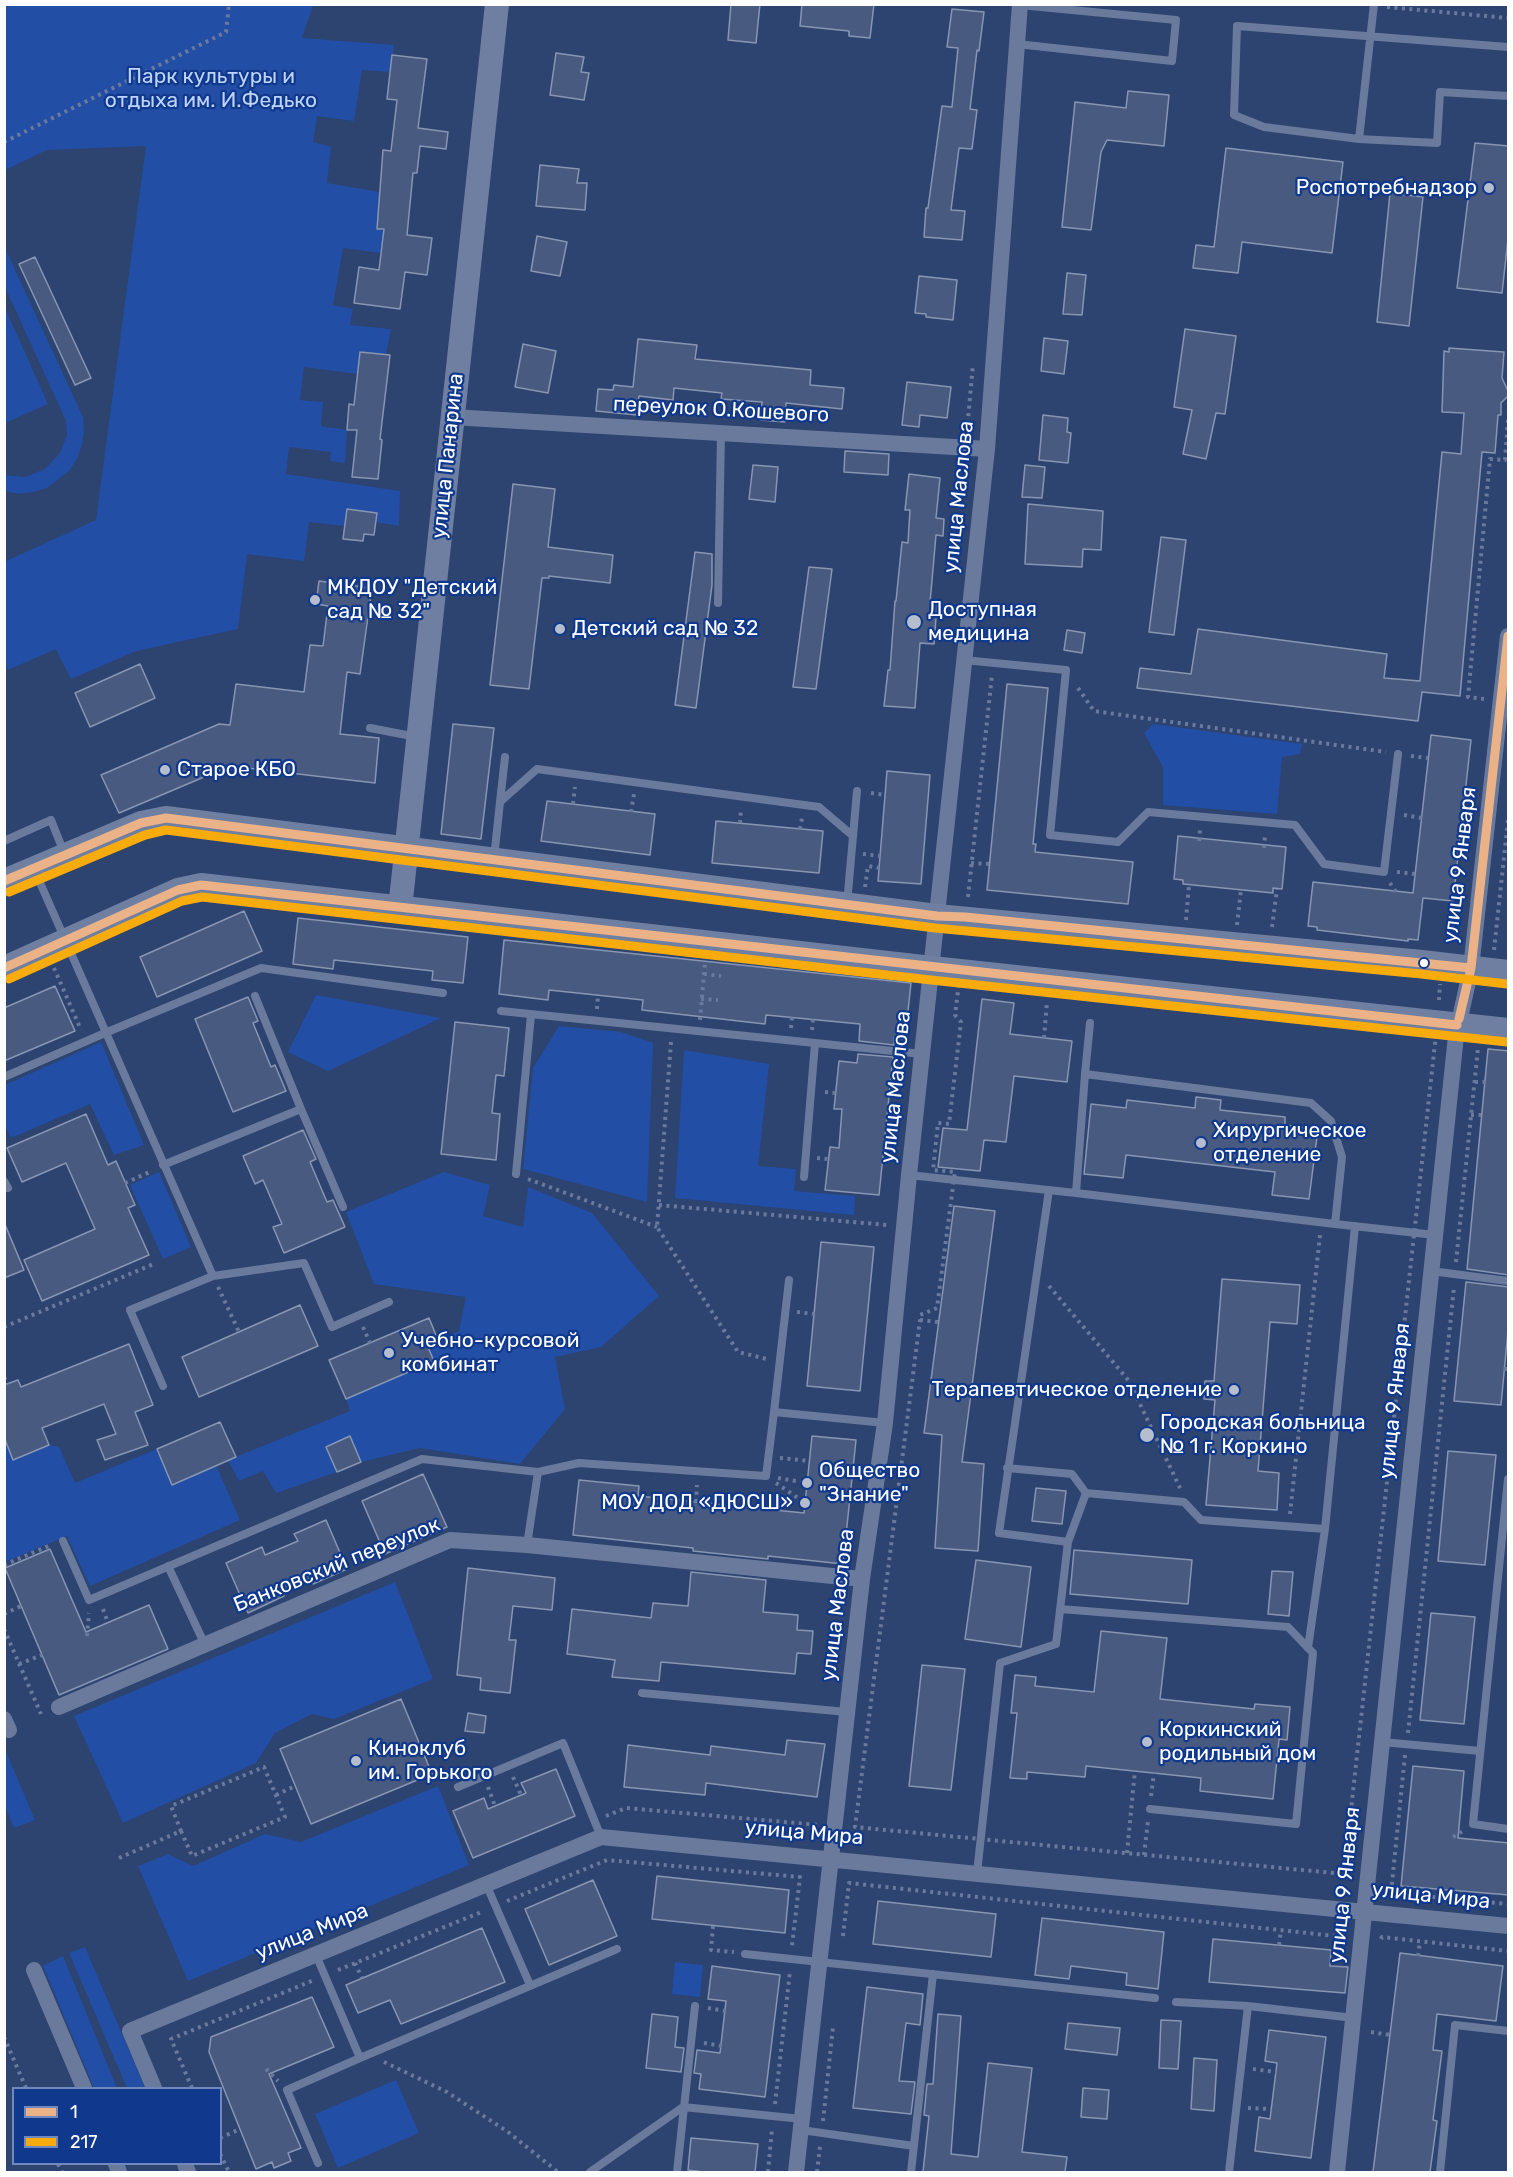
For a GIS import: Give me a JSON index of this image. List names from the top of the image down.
{
  "streets": {
    "street": [
      "переулок О.Кошевого",
      "улица Панарина",
      "улица Маслова",
      "улица 9 Января",
      "Банковский переулок",
      "улица Мира"
    ]
  },
  "crossings": [
    ["переулок О.Кошевого", "улица Панарина"],
    ["переулок О.Кошевого", "улица Маслова"],
    ["улица Маслова", "Банковский переулок"],
    ["улица Маслова", "улица Мира"],
    ["улица 9 Января", "улица Мира"]
  ],
  "parks": ["Парк культуры и отдыха им. И.Федько"],
  "places": [
    "Роспотребнадзор",
    "МКДОУ \"Детский сад № 32\"",
    "Доступная медицина",
    "Детский сад № 32",
    "Старое КБО",
    "Хирургическое отделение",
    "Учебно-курсовой комбинат",
    "Терапевтическое отделение",
    "Городская больница № 1 г. Коркино",
    "Общество \"Знание\"",
    "МОУ ДОД «ДЮСШ»",
    "Коркинский родильный дом",
    "Киноклуб им. Горького"
  ],
  "lines": ["transit line 1", "transit line 217"],
  "legend": ["1", "217"]
}
